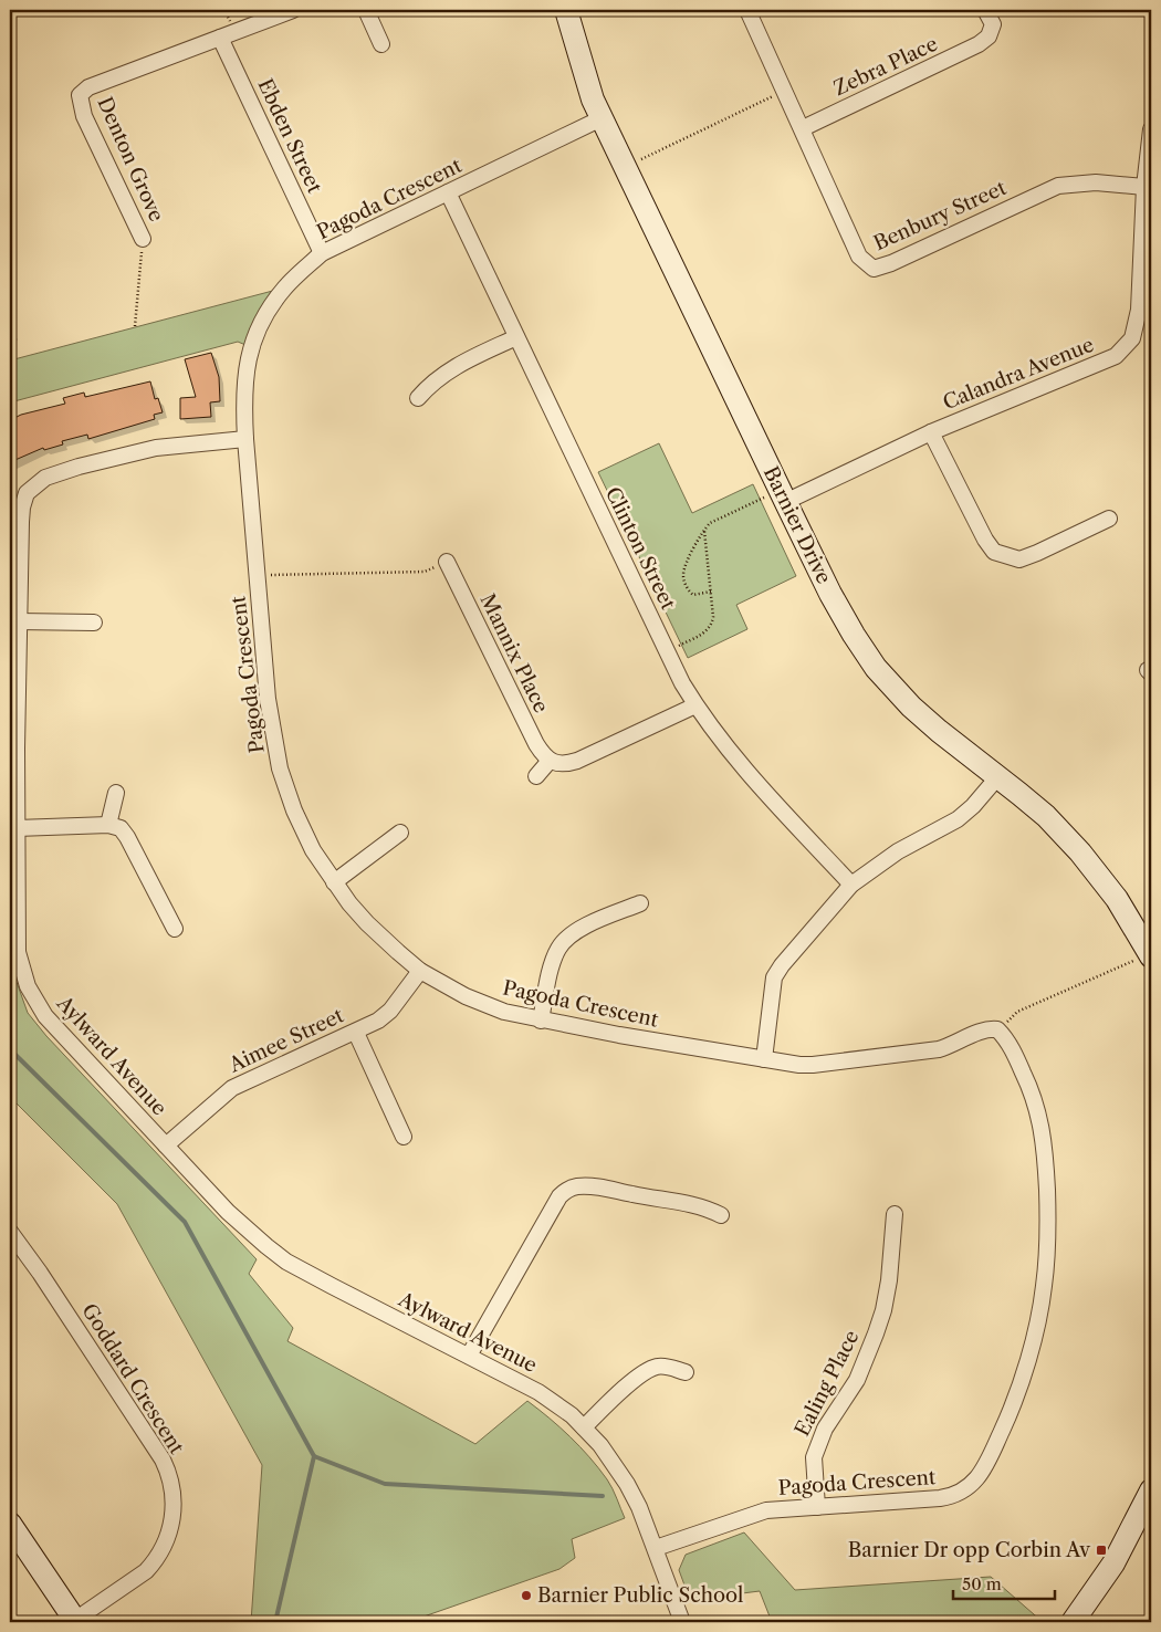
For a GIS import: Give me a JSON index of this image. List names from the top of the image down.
{
  "streets": {
    "street": [
      "Zebra Place",
      "Ebden Street",
      "Denton Grove",
      "Pagoda Crescent",
      "Benbury Street",
      "Calandra Avenue",
      "Barnier Drive",
      "Clinton Street",
      "Mannix Place",
      "Aimee Street",
      "Aylward Avenue",
      "Goddard Crescent",
      "Ealing Place"
    ]
  },
  "crossings": [
    ["Zebra Place", "Benbury Street"],
    ["Ebden Street", "Denton Grove"],
    ["Ebden Street", "Pagoda Crescent"],
    ["Pagoda Crescent", "Barnier Drive"],
    ["Pagoda Crescent", "Clinton Street"],
    ["Pagoda Crescent", "Aimee Street"],
    ["Pagoda Crescent", "Aylward Avenue"],
    ["Pagoda Crescent", "Ealing Place"],
    ["Benbury Street", "Calandra Avenue"],
    ["Calandra Avenue", "Barnier Drive"],
    ["Aimee Street", "Aylward Avenue"]
  ],
  "places": {
    "transit": ["Barnier Dr opp Corbin Av"],
    "other": ["Barnier Public School"]
  },
  "scale_bar": "50 m"
}
